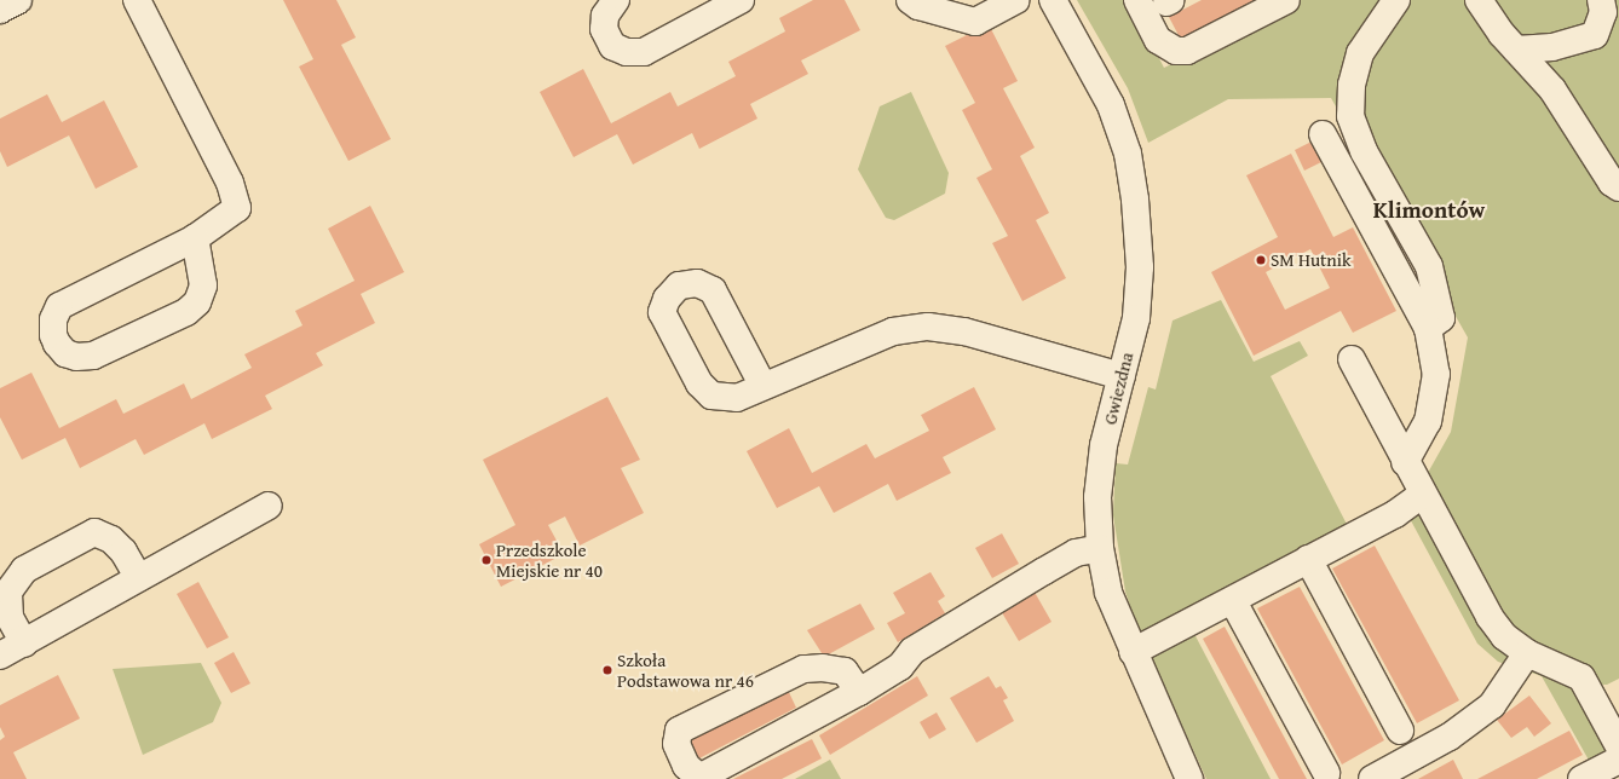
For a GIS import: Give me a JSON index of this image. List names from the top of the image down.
{
  "streets": {
    "street": ["Gwiezdna"]
  },
  "districts": ["Klimontów"],
  "places": ["SM Hutnik", "Przedszkole Miejskie nr 40", "Szkoła Podstawowa nr 46"]
}
